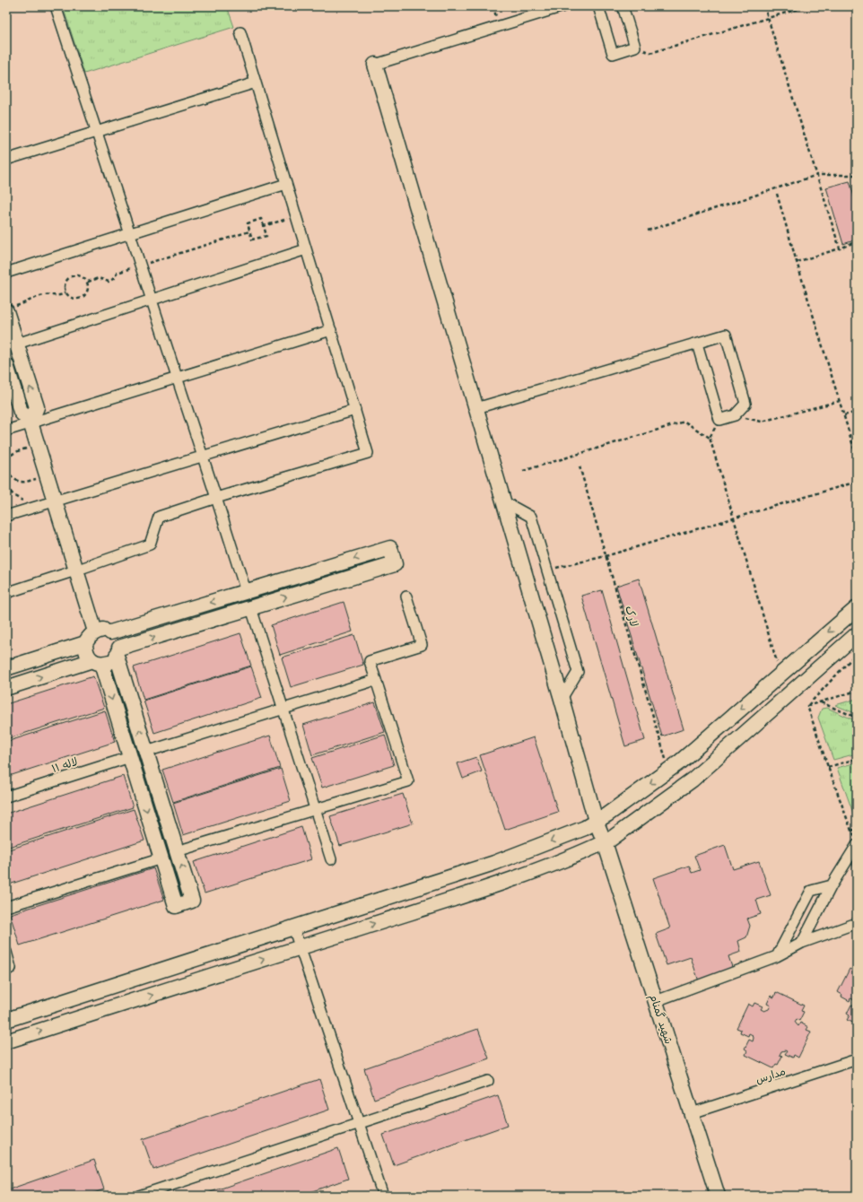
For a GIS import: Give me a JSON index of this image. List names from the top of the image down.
{
  "streets": {
    "street": ["لاله ۱۱", "شهید گمنام", "مدارس"],
    "path": ["لارک"]
  },
  "crossings": [
    ["شهید گمنام", "مدارس"]
  ]
}
